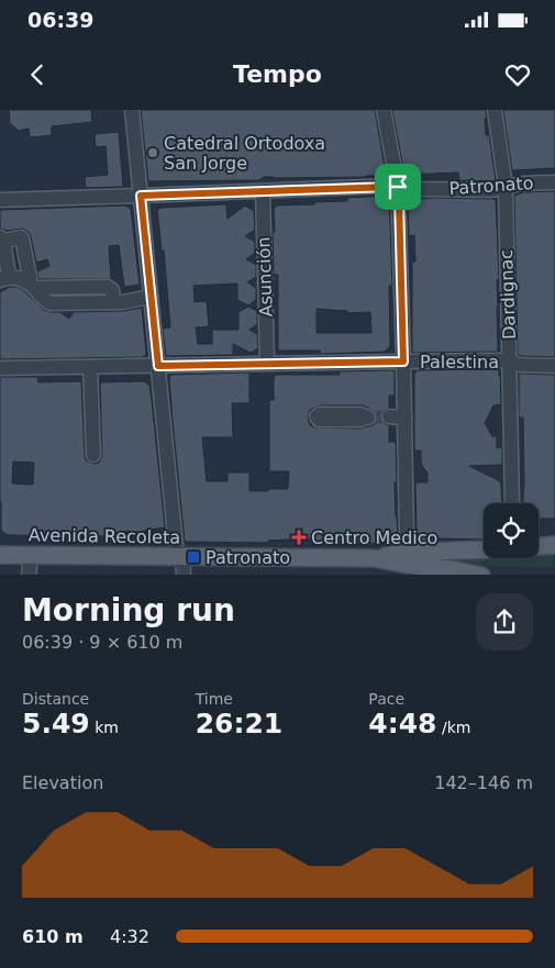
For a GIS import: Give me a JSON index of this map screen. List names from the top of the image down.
{
  "streets": {
    "main road": ["Avenida Recoleta"],
    "street": [
      "Patronato",
      "Asunción",
      "Dardignac",
      "Palestina"
    ]
  },
  "crossings": [
    ["Patronato", "Asunción"],
    ["Patronato", "Dardignac"],
    ["Asunción", "Palestina"],
    ["Dardignac", "Palestina"]
  ],
  "places": {
    "other": ["Catedral Ortodoxa San Jorge"],
    "health": ["Centro Medico"],
    "transit": ["Patronato"]
  },
  "page": {
    "status": "06:39",
    "header": "Tempo",
    "heading": ["Morning run", "06:39 · 9 × 610 m"],
    "stats": [
      ["Distance", "5.49 km"],
      ["Time", "26:21"],
      ["Pace", "4:48 /km"]
    ],
    "chart": ["Elevation", "142–146 m"],
    "list": [
      {
        "name": "610 m",
        "note": "4:32"
      }
    ]
  }
}
